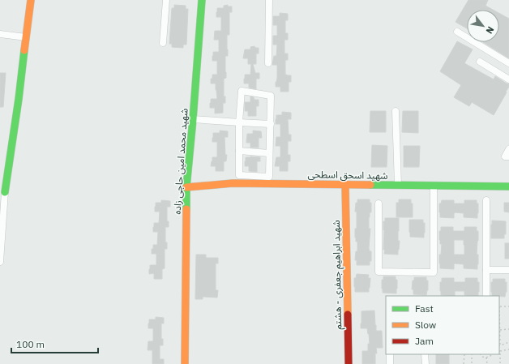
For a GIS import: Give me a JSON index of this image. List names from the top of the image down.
{
  "streets": {
    "street": ["شهید محمد امین حاجی زاده", "شهید اسحق اسطحی", "شهید ابراهیم جعفری - هشتم"]
  },
  "crossings": [
    ["شهید محمد امین حاجی زاده", "شهید اسحق اسطحی"],
    ["شهید اسحق اسطحی", "شهید ابراهیم جعفری - هشتم"]
  ],
  "legend": ["Fast", "Slow", "Jam"],
  "scale_bar": "100 m",
  "north": "bottom right"
}
